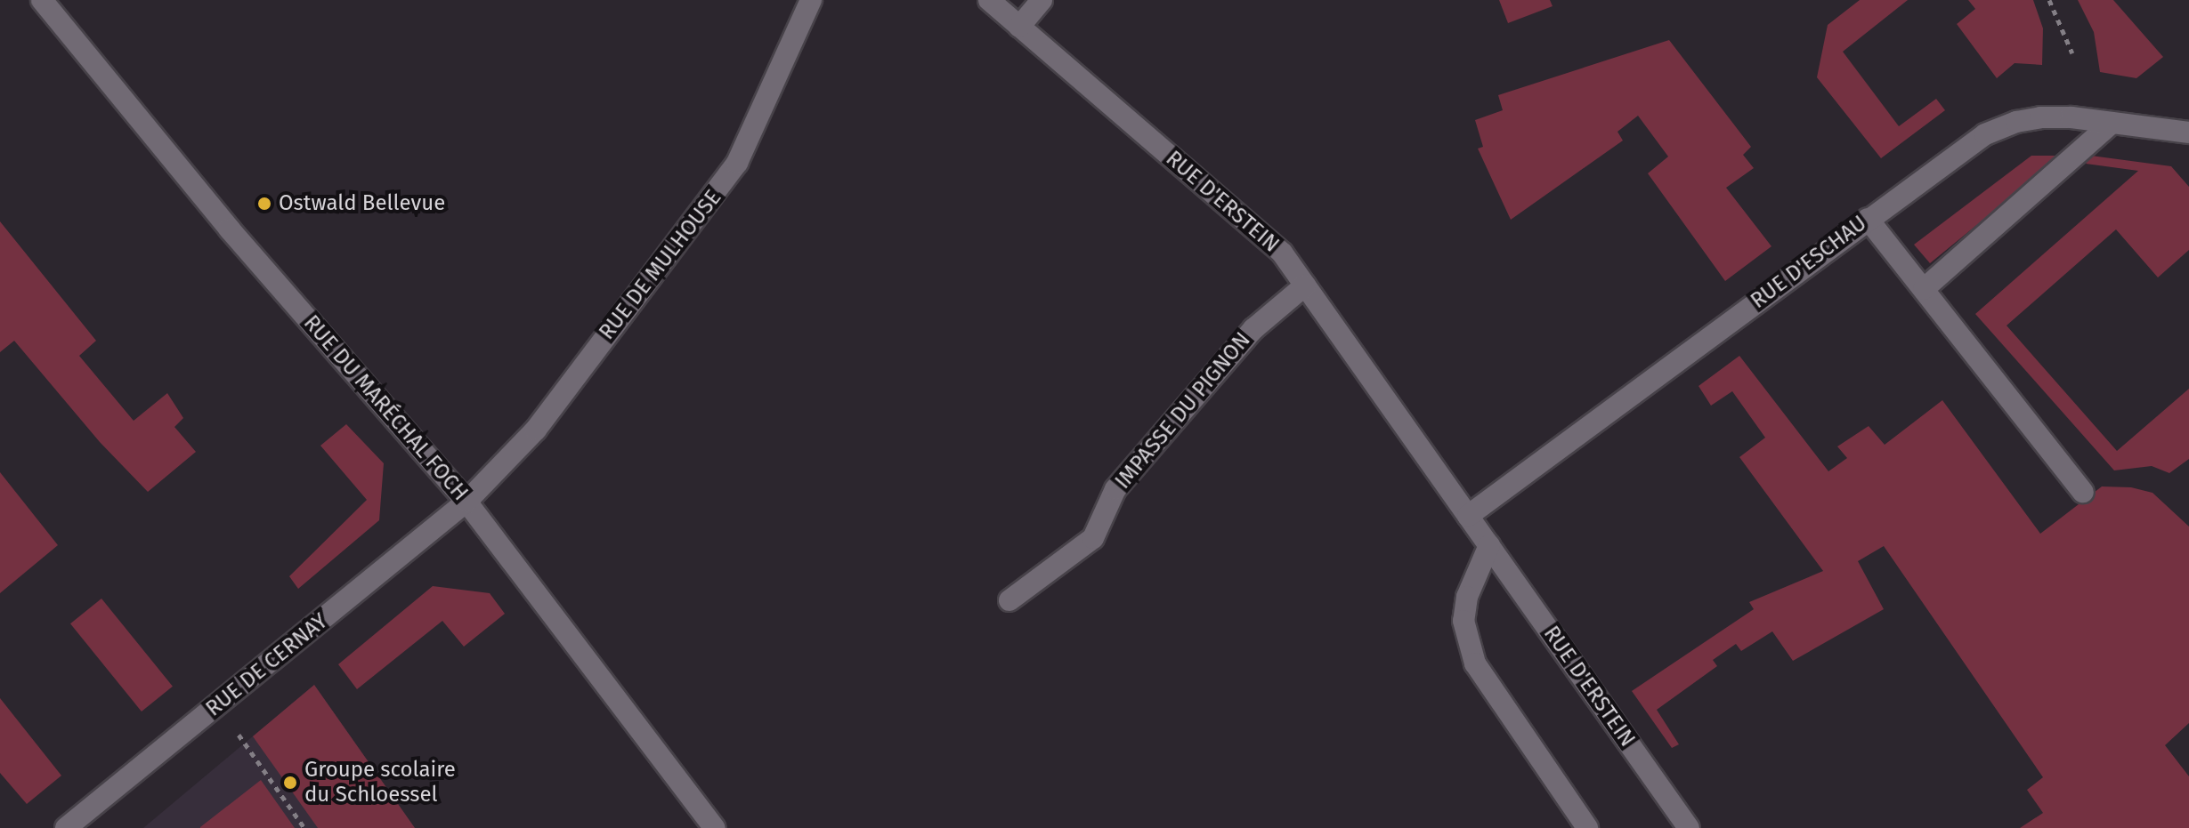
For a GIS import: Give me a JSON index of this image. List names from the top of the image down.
{
  "streets": {
    "street": [
      "RUE D'ERSTEIN",
      "RUE D'ESCHAU",
      "RUE DE MULHOUSE",
      "RUE DU MARÉCHAL FOCH",
      "IMPASSE DU PIGNON",
      "RUE DE CERNAY"
    ]
  },
  "crossings": [
    ["RUE D'ERSTEIN", "RUE D'ESCHAU"],
    ["RUE D'ERSTEIN", "IMPASSE DU PIGNON"],
    ["RUE DE MULHOUSE", "RUE DU MARÉCHAL FOCH"],
    ["RUE DE MULHOUSE", "RUE DE CERNAY"],
    ["RUE DU MARÉCHAL FOCH", "RUE DE CERNAY"]
  ],
  "places": ["Ostwald Bellevue", "Groupe scolaire du Schloessel"]
}
